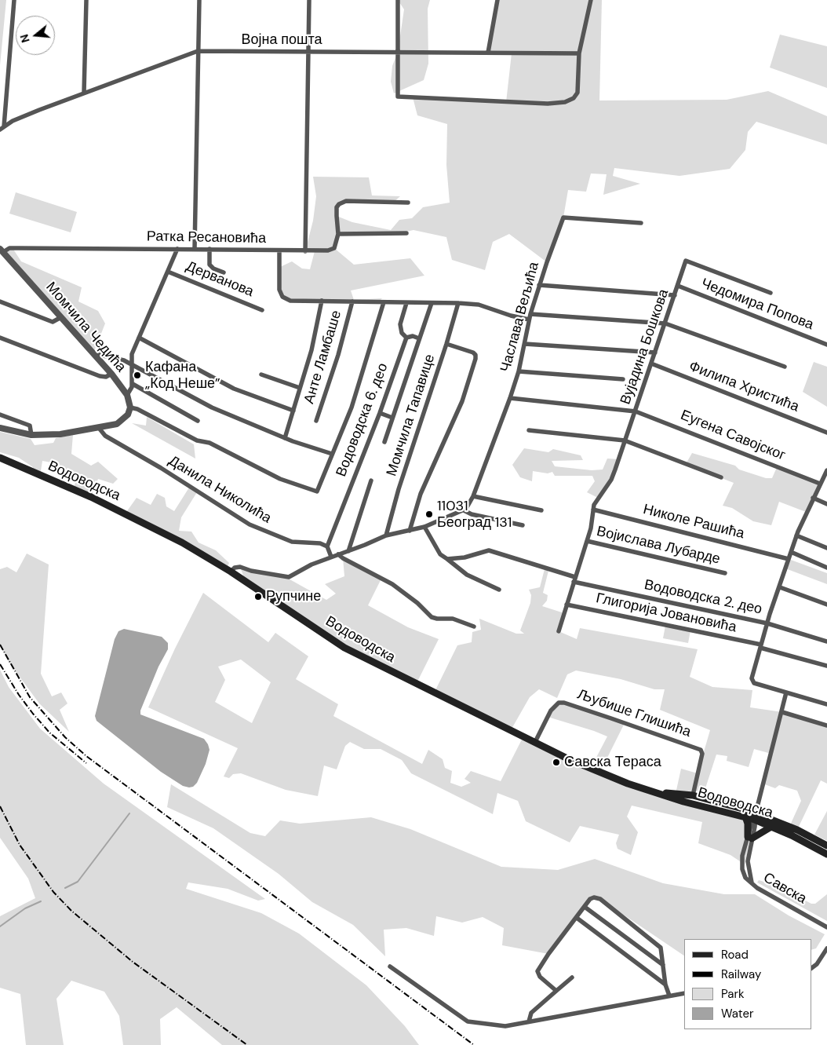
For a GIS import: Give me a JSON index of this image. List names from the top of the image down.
{
  "streets": {
    "main road": ["Водоводска"],
    "street": [
      "Војна пошта",
      "Ратка Ресановића",
      "Дерванова",
      "Чедомира Попова",
      "Часлава Вељића",
      "Момчила Чедића",
      "Вујадина Бошкова",
      "Анте Ламбаше",
      "Филипа Христића",
      "Момчила Тапавице",
      "Водоводска 6. део",
      "Еугена Савојског",
      "Данила Николића",
      "Николе Рашића",
      "Војислава Лубарде",
      "Водоводска 2. део",
      "Глигорија Јовановића",
      "Љубише Глишића",
      "Савска"
    ]
  },
  "crossings": [
    ["Ратка Ресановића", "Часлава Вељића"],
    ["Ратка Ресановића", "Момчила Чедића"],
    ["Ратка Ресановића", "Вујадина Бошкова"],
    ["Ратка Ресановића", "Анте Ламбаше"],
    ["Ратка Ресановића", "Момчила Тапавице"],
    ["Чедомира Попова", "Вујадина Бошкова"],
    ["Часлава Вељића", "Еугена Савојског"],
    ["Вујадина Бошкова", "Филипа Христића"],
    ["Вујадина Бошкова", "Еугена Савојског"],
    ["Вујадина Бошкова", "Николе Рашића"],
    ["Вујадина Бошкова", "Војислава Лубарде"],
    ["Вујадина Бошкова", "Водоводска 2. део"],
    ["Вујадина Бошкова", "Глигорија Јовановића"],
    ["Водоводска 6. део", "Данила Николића"],
    ["Водоводска", "Љубише Глишића"],
    ["Водоводска", "Савска"]
  ],
  "places": [
    "Кафана „Код Неше”",
    "11031 Београд 131",
    "Рупчине",
    "Савска Тераса"
  ],
  "legend": [
    "Road",
    "Railway",
    "Park",
    "Water"
  ],
  "north": "left"
}
